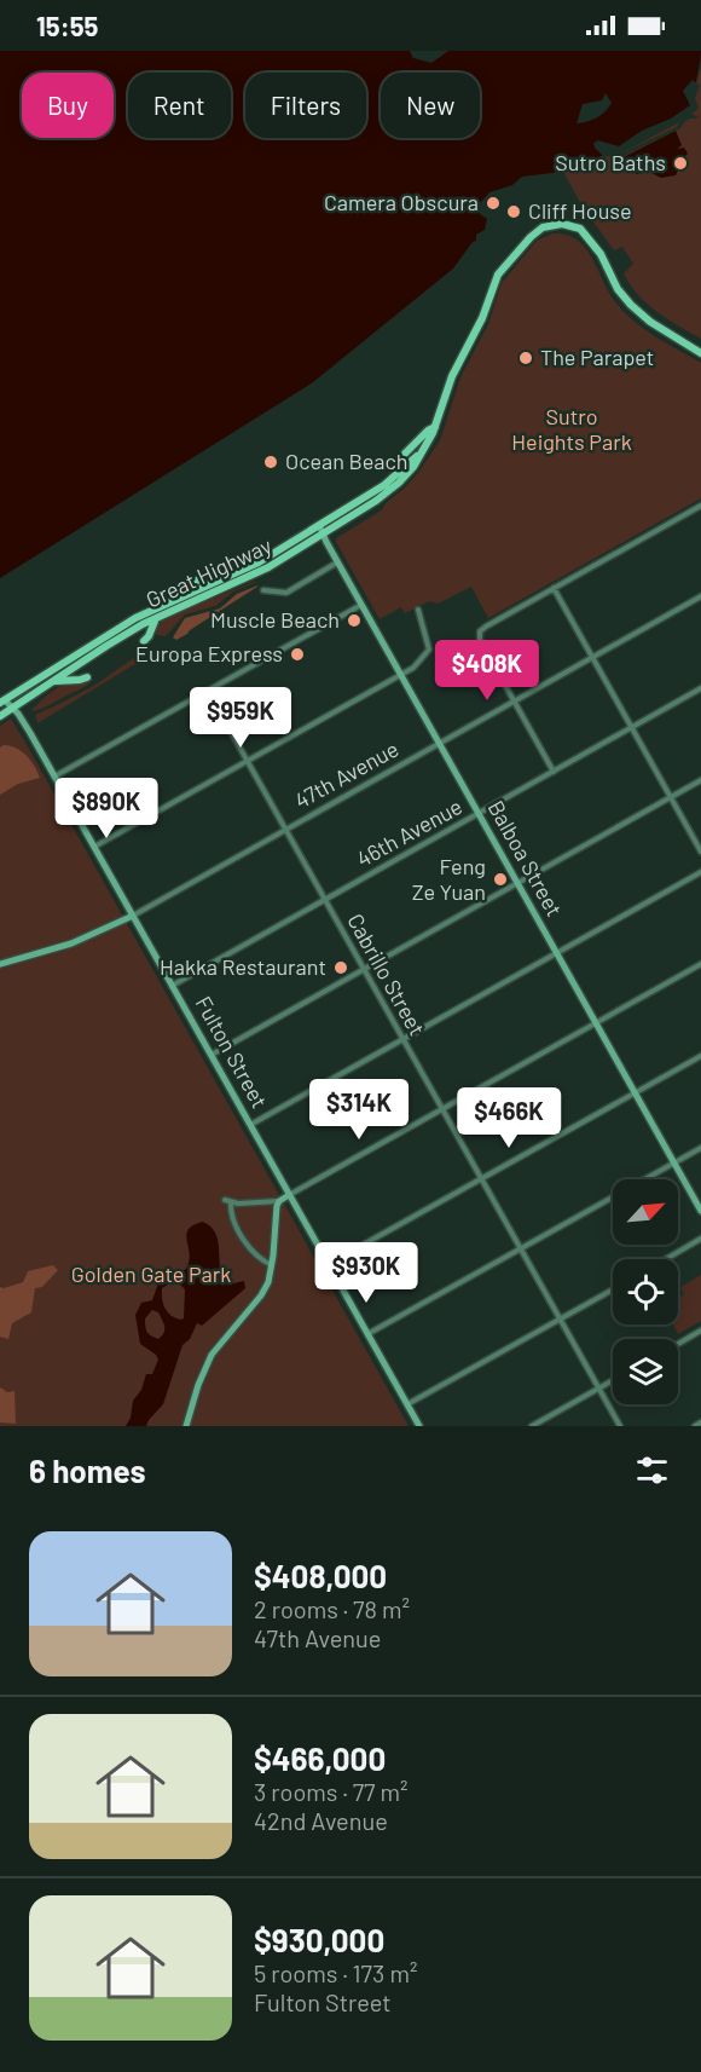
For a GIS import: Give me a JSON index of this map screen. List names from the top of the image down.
{
  "streets": {
    "main road": ["Great Highway"],
    "street": [
      "47th Avenue",
      "46th Avenue",
      "Balboa Street",
      "Cabrillo Street",
      "Fulton Street"
    ]
  },
  "crossings": [
    ["Great Highway", "Balboa Street"],
    ["Great Highway", "Fulton Street"],
    ["47th Avenue", "Balboa Street"],
    ["47th Avenue", "Cabrillo Street"],
    ["47th Avenue", "Fulton Street"],
    ["46th Avenue", "Balboa Street"],
    ["46th Avenue", "Cabrillo Street"],
    ["46th Avenue", "Fulton Street"]
  ],
  "parks": ["Sutro Heights Park", "Golden Gate Park"],
  "places": [
    "Sutro Baths",
    "Camera Obscura",
    "Cliff House",
    "The Parapet",
    "Ocean Beach",
    "Muscle Beach",
    "Europa Express",
    "Feng Ze Yuan",
    "Hakka Restaurant"
  ],
  "north": "top right",
  "page": {
    "status": "15:55",
    "chip": [
      "Buy",
      "Rent",
      "Filters",
      "New"
    ],
    "price": [
      "$408K",
      "$959K",
      "$890K",
      "$314K",
      "$466K",
      "$930K"
    ],
    "heading": "6 homes",
    "list": [
      {
        "name": "$408,000",
        "note": "2 rooms · 78 m² · 47th Avenue"
      },
      {
        "name": "$466,000",
        "note": "3 rooms · 77 m² · 42nd Avenue"
      },
      {
        "name": "$930,000",
        "note": "5 rooms · 173 m² · Fulton Street"
      }
    ]
  }
}
